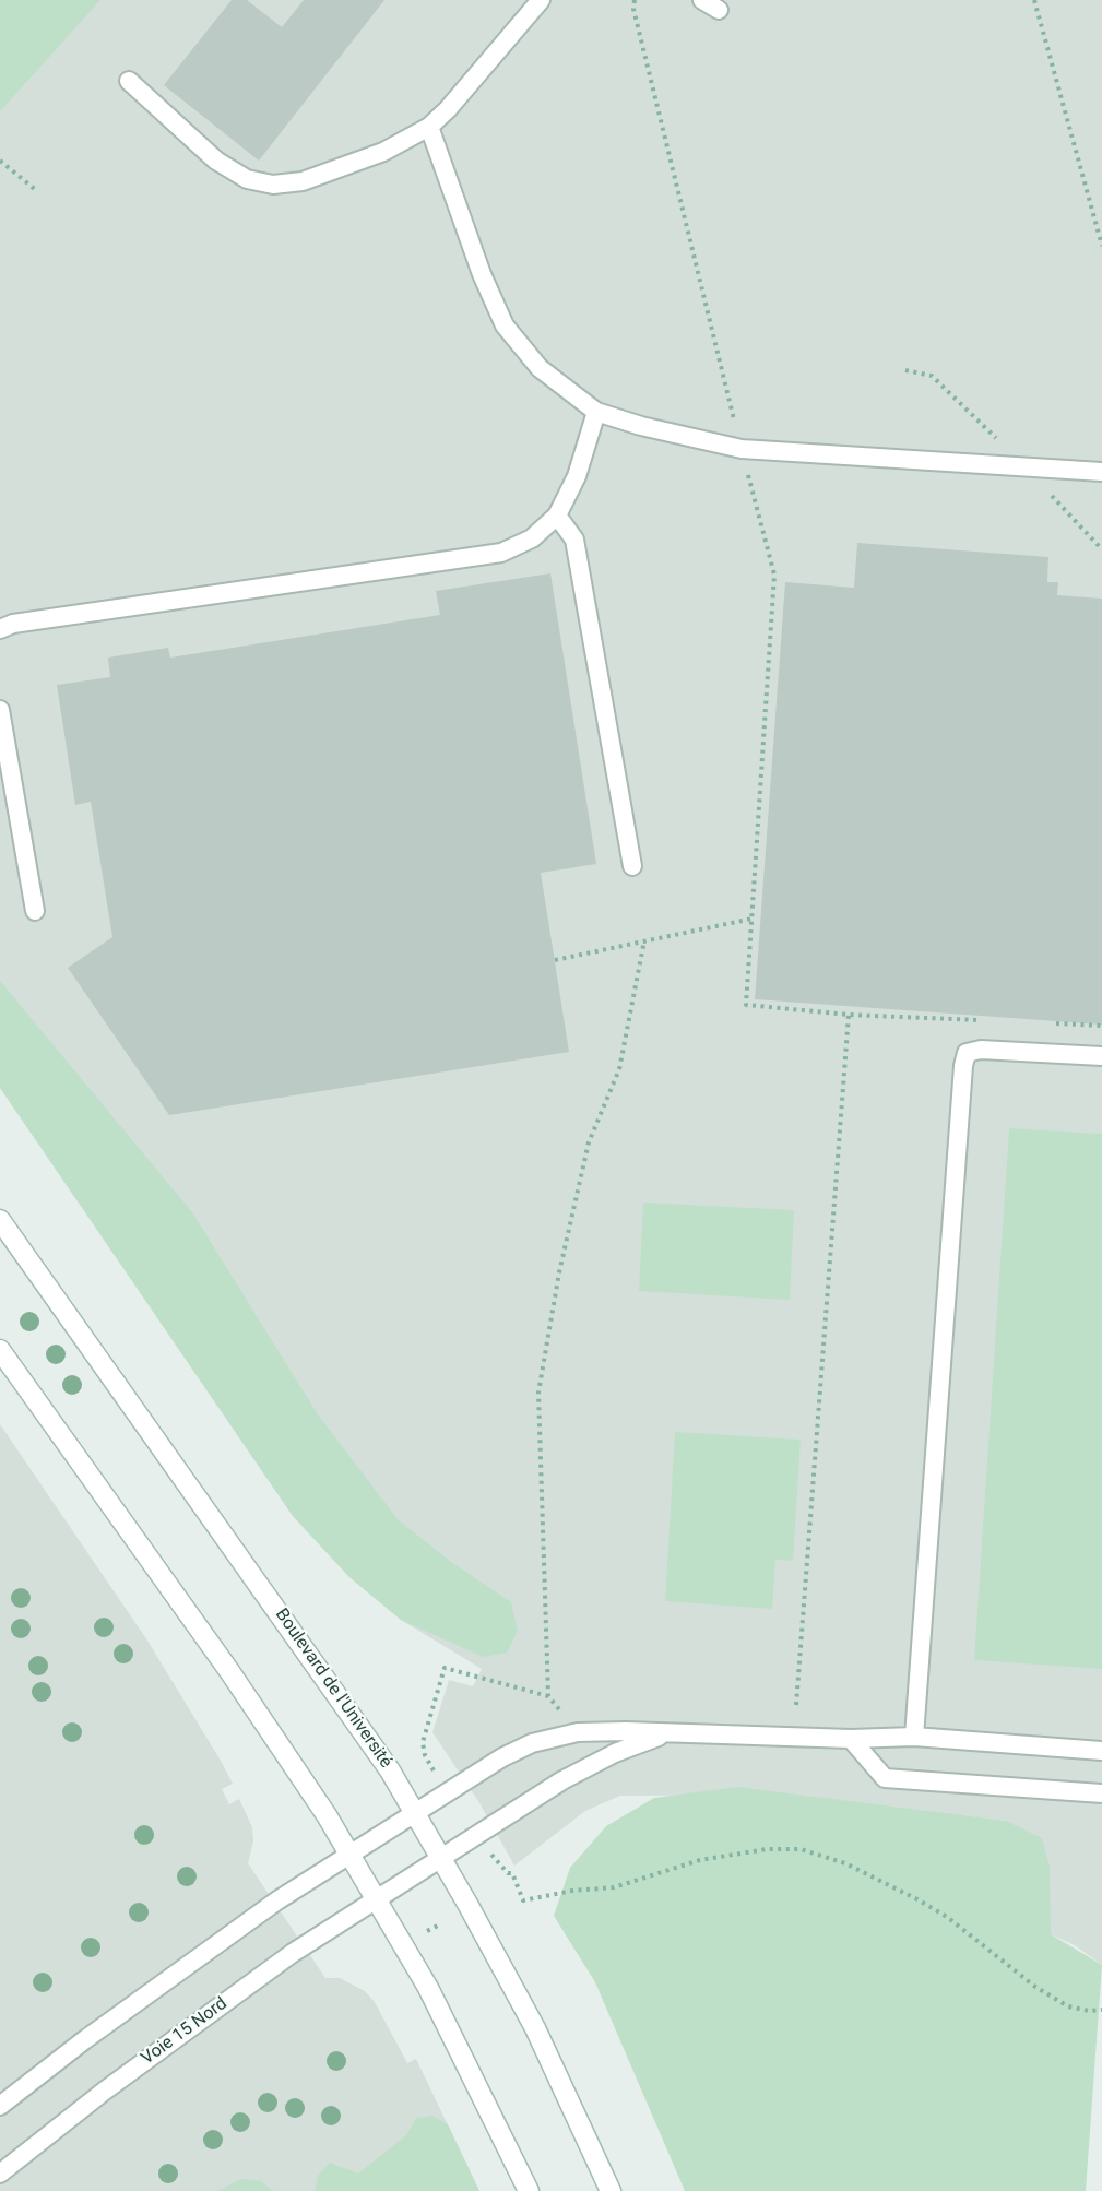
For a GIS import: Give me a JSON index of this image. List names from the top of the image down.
{
  "streets": {
    "main road": ["Boulevard de l'Université"],
    "lane": ["Voie 15 Nord"]
  },
  "crossings": [
    ["Boulevard de l'Université", "Voie 15 Nord"]
  ]
}
